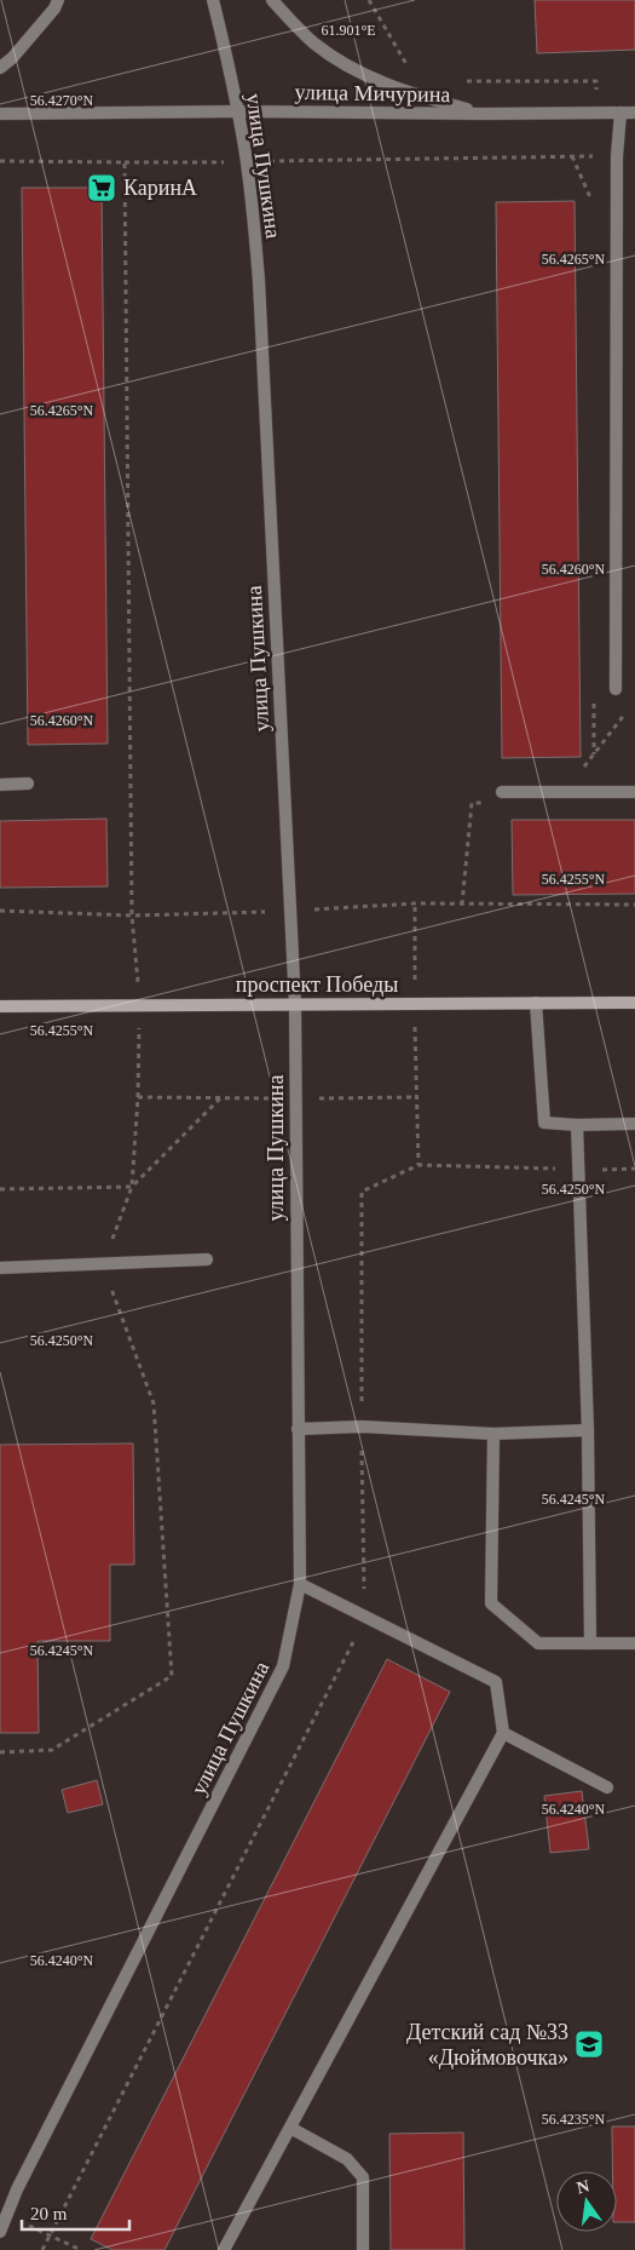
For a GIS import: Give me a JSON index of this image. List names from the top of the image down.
{
  "streets": {
    "main road": ["проспект Победы"],
    "street": ["улица Мичурина", "улица Пушкина"]
  },
  "crossings": [
    ["улица Мичурина", "улица Пушкина"],
    ["улица Пушкина", "проспект Победы"]
  ],
  "places": {
    "supermarket": ["КаринА"],
    "school or university": ["Детский сад №33 «Дюймовочка»"]
  },
  "scale_bar": "20 m",
  "north": "top",
  "coordinates": [
    "61.901°E",
    "56.4270°N",
    "56.4265°N",
    "56.4260°N",
    "56.4255°N",
    "56.4250°N",
    "56.4245°N",
    "56.4240°N",
    "56.4235°N"
  ]
}
